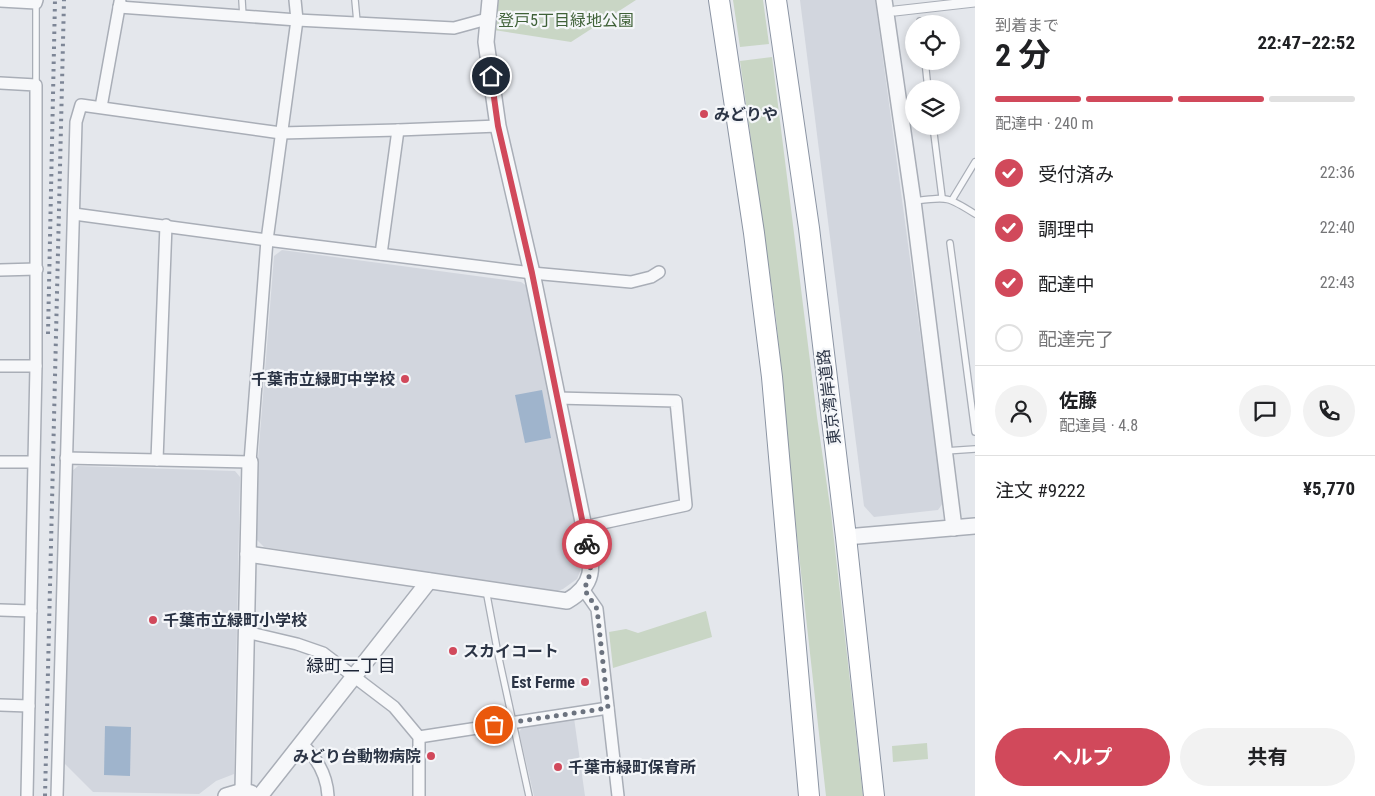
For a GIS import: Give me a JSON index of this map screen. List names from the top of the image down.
{
  "streets": {
    "highway": ["東京湾岸道路"]
  },
  "districts": ["緑町二丁目"],
  "parks": ["登戸5丁目緑地公園"],
  "places": [
    "みどりや",
    "千葉市立緑町中学校",
    "千葉市立緑町小学校",
    "スカイコート",
    "Est Ferme",
    "みどり台動物病院",
    "千葉市緑町保育所"
  ],
  "page": {
    "heading": ["2 分", "到着まで", "22:47–22:52"],
    "panel": [
      "佐藤",
      "配達員 · 4.8",
      "注文 #9222",
      "¥5,770"
    ],
    "bar": "配達中 · 240 m",
    "list": [
      ["受付済み", "22:36"],
      ["調理中", "22:40"],
      ["配達中", "22:43"],
      "配達完了"
    ],
    "buttons": ["ヘルプ", "共有"]
  }
}
